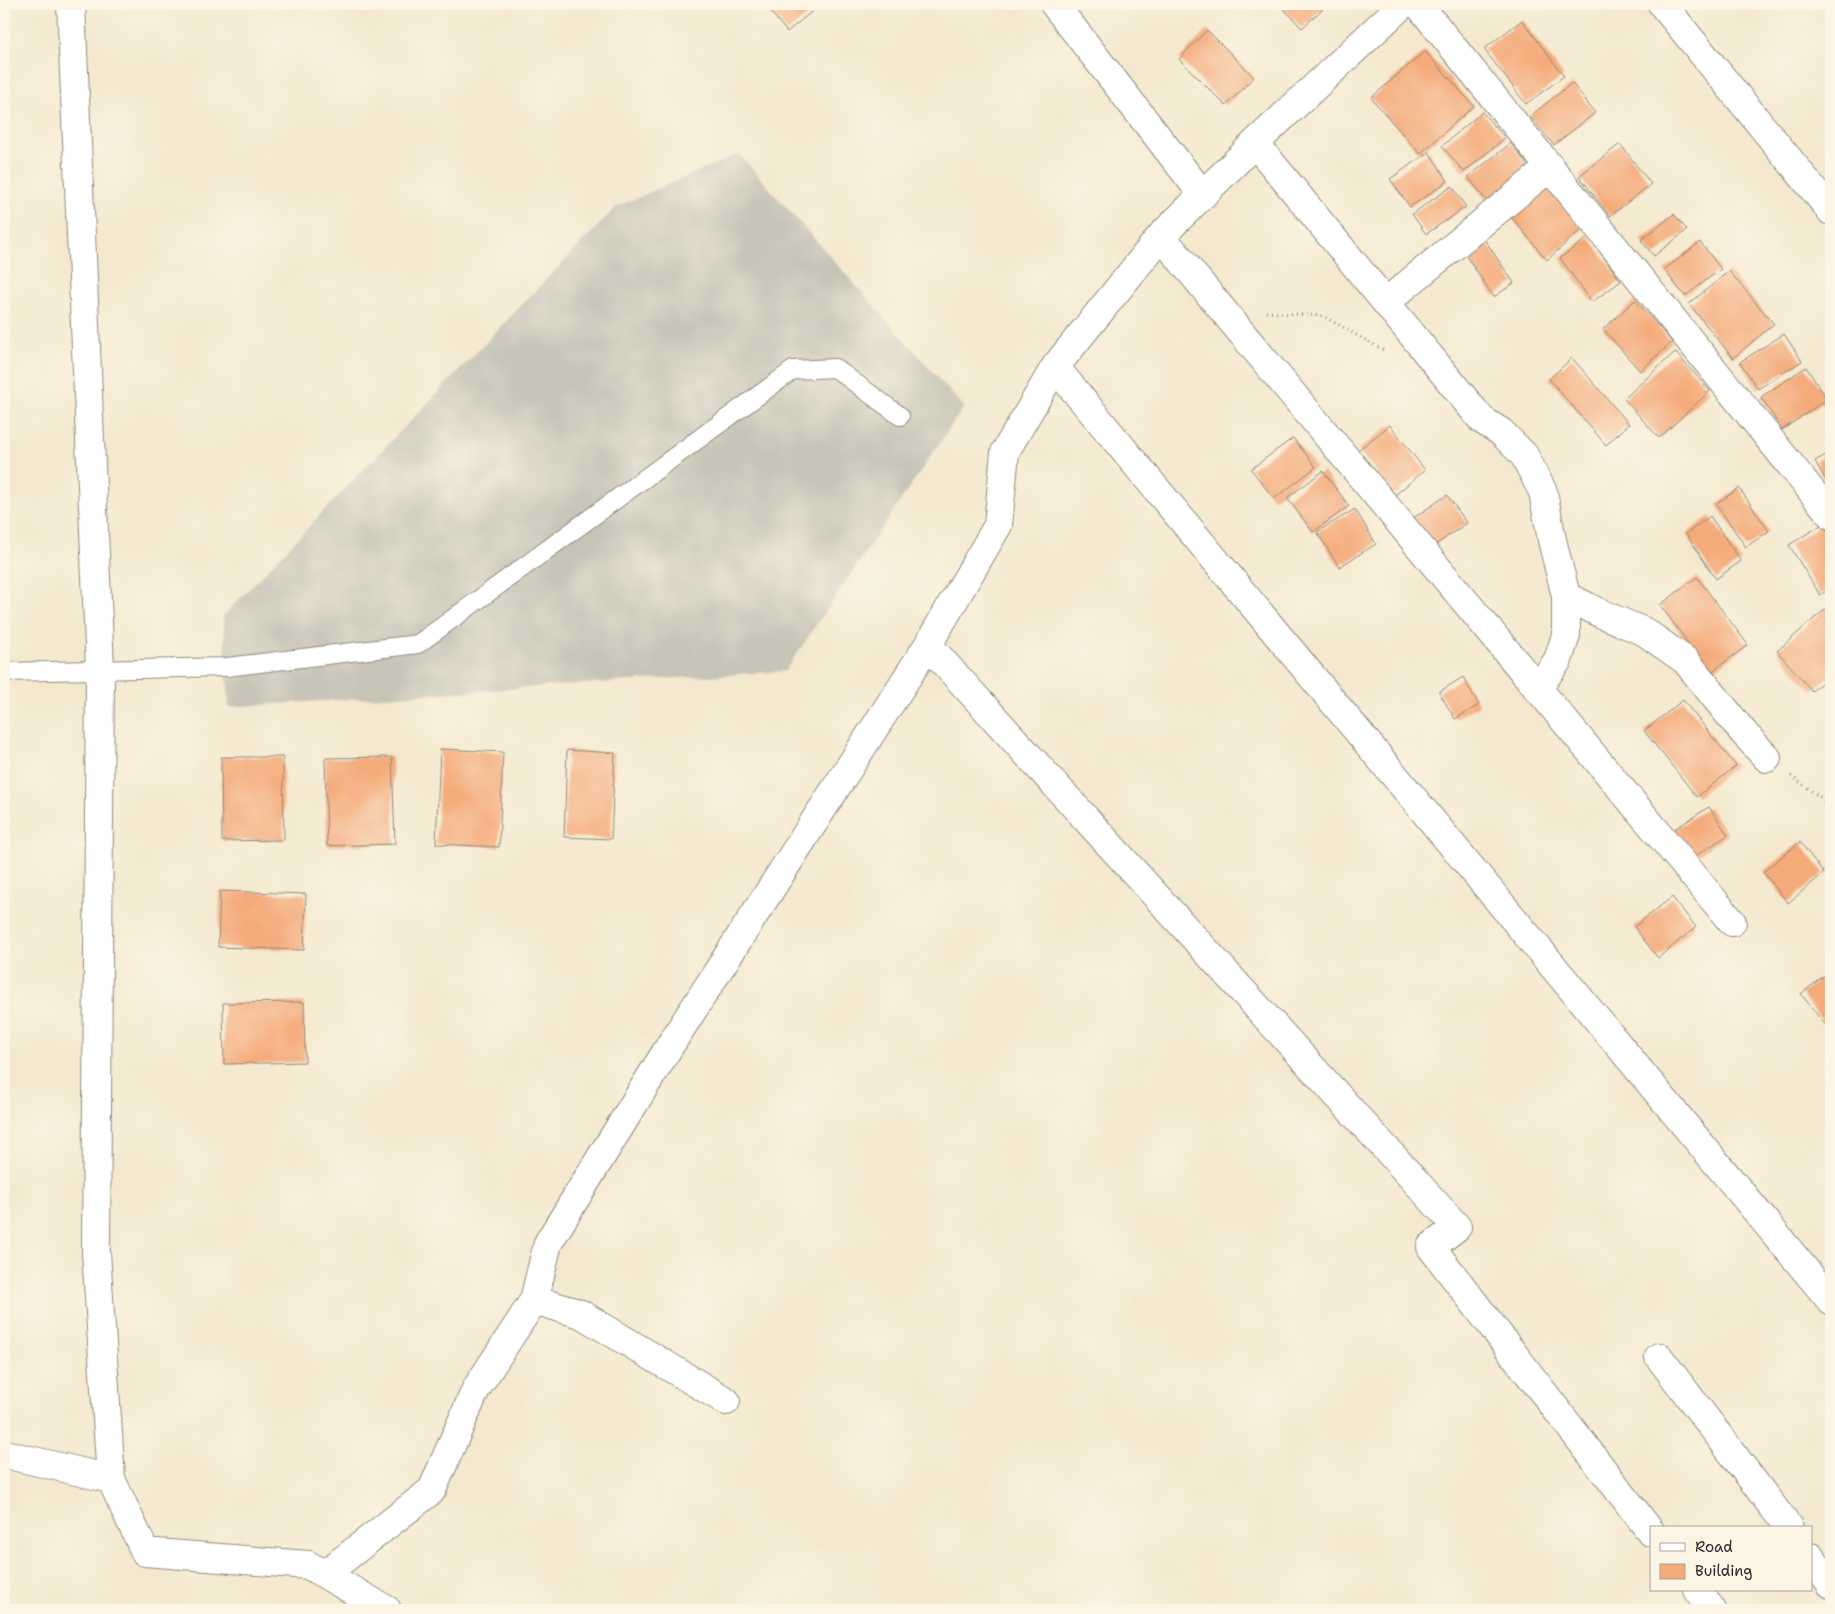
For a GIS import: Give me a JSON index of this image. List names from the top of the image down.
{
  "legend": ["Road", "Building"]
}
